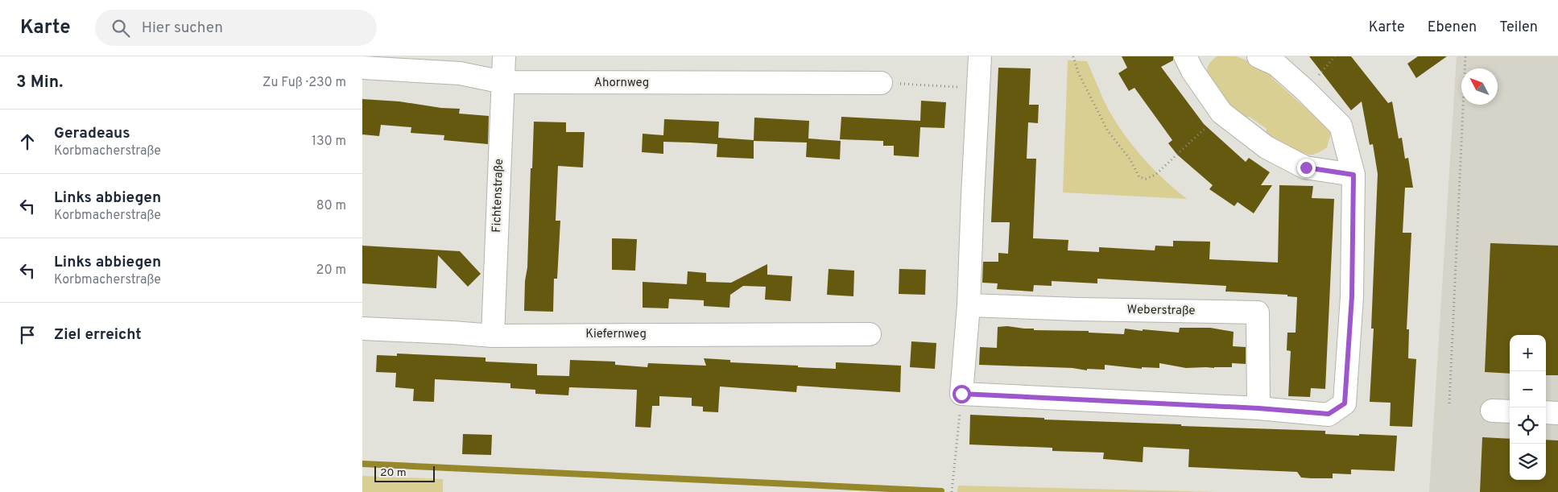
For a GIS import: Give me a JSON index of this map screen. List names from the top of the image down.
{
  "streets": {
    "street": [
      "Ahornweg",
      "Fichtenstraße",
      "Weberstraße",
      "Kiefernweg"
    ]
  },
  "crossings": [
    ["Ahornweg", "Fichtenstraße"],
    ["Fichtenstraße", "Kiefernweg"]
  ],
  "scale_bar": "20 m",
  "north": "top left",
  "page": {
    "header": "Karte",
    "search": "Hier suchen",
    "nav": ["Karte", "Ebenen", "Teilen"],
    "heading": ["3 Min.", "Zu Fuß · 230 m"],
    "list": [
      ["Geradeaus", "Korbmacherstraße", "130 m"],
      ["Links abbiegen", "Korbmacherstraße", "80 m"],
      ["Links abbiegen", "Korbmacherstraße", "20 m"],
      "Ziel erreicht"
    ],
    "map_buttons": ["+", "−"],
    "scale": "20 m"
  }
}
